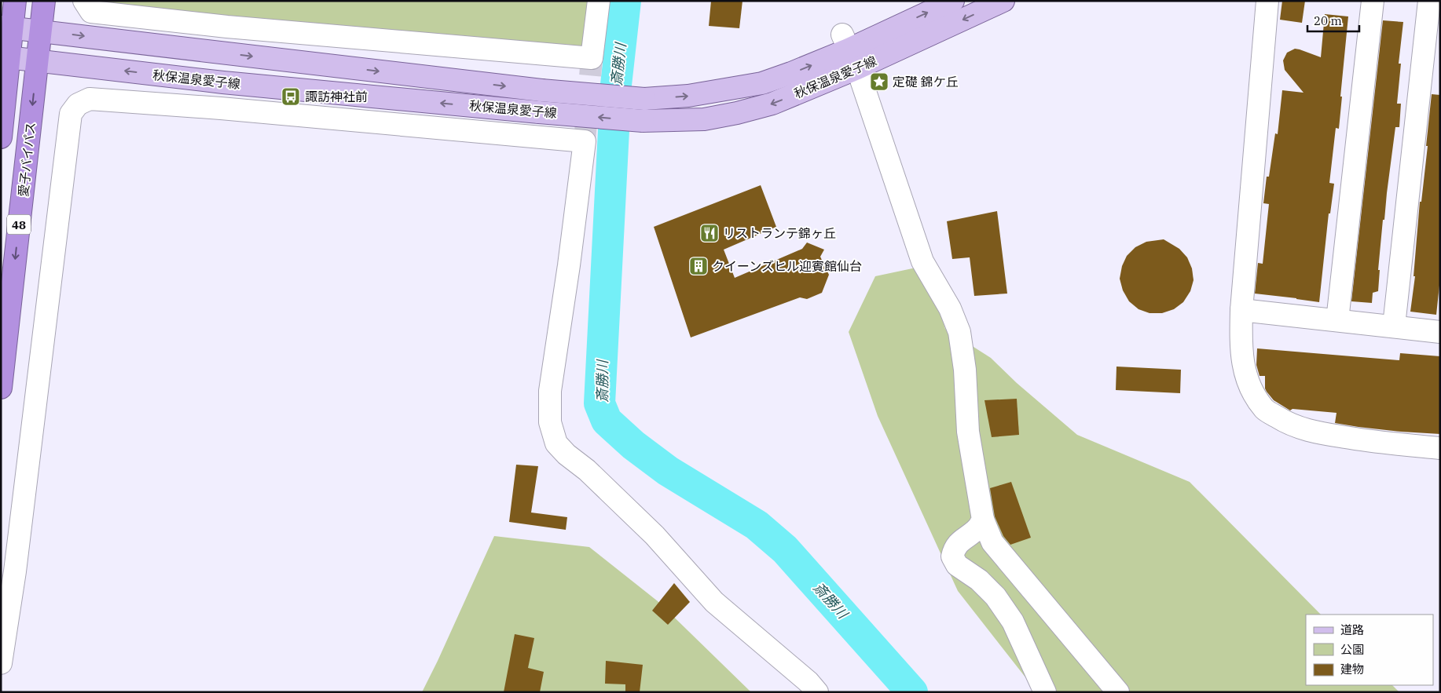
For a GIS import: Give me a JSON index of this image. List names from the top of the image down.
{
  "streets": {
    "highway": ["愛子バイパス", "48"],
    "main road": ["秋保温泉愛子線"]
  },
  "crossings": [
    ["秋保温泉愛子線", "愛子バイパス"]
  ],
  "one_way": ["愛子バイパス"],
  "water": ["斎勝川"],
  "places": {
    "place": ["定礎 錦ケ丘"],
    "bus stop": ["諏訪神社前"],
    "restaurant": ["リストランテ錦ヶ丘"],
    "building": ["クイーンズヒル迎賓館仙台"]
  },
  "legend": ["道路", "公園", "建物"],
  "scale_bar": "20 m"
}
